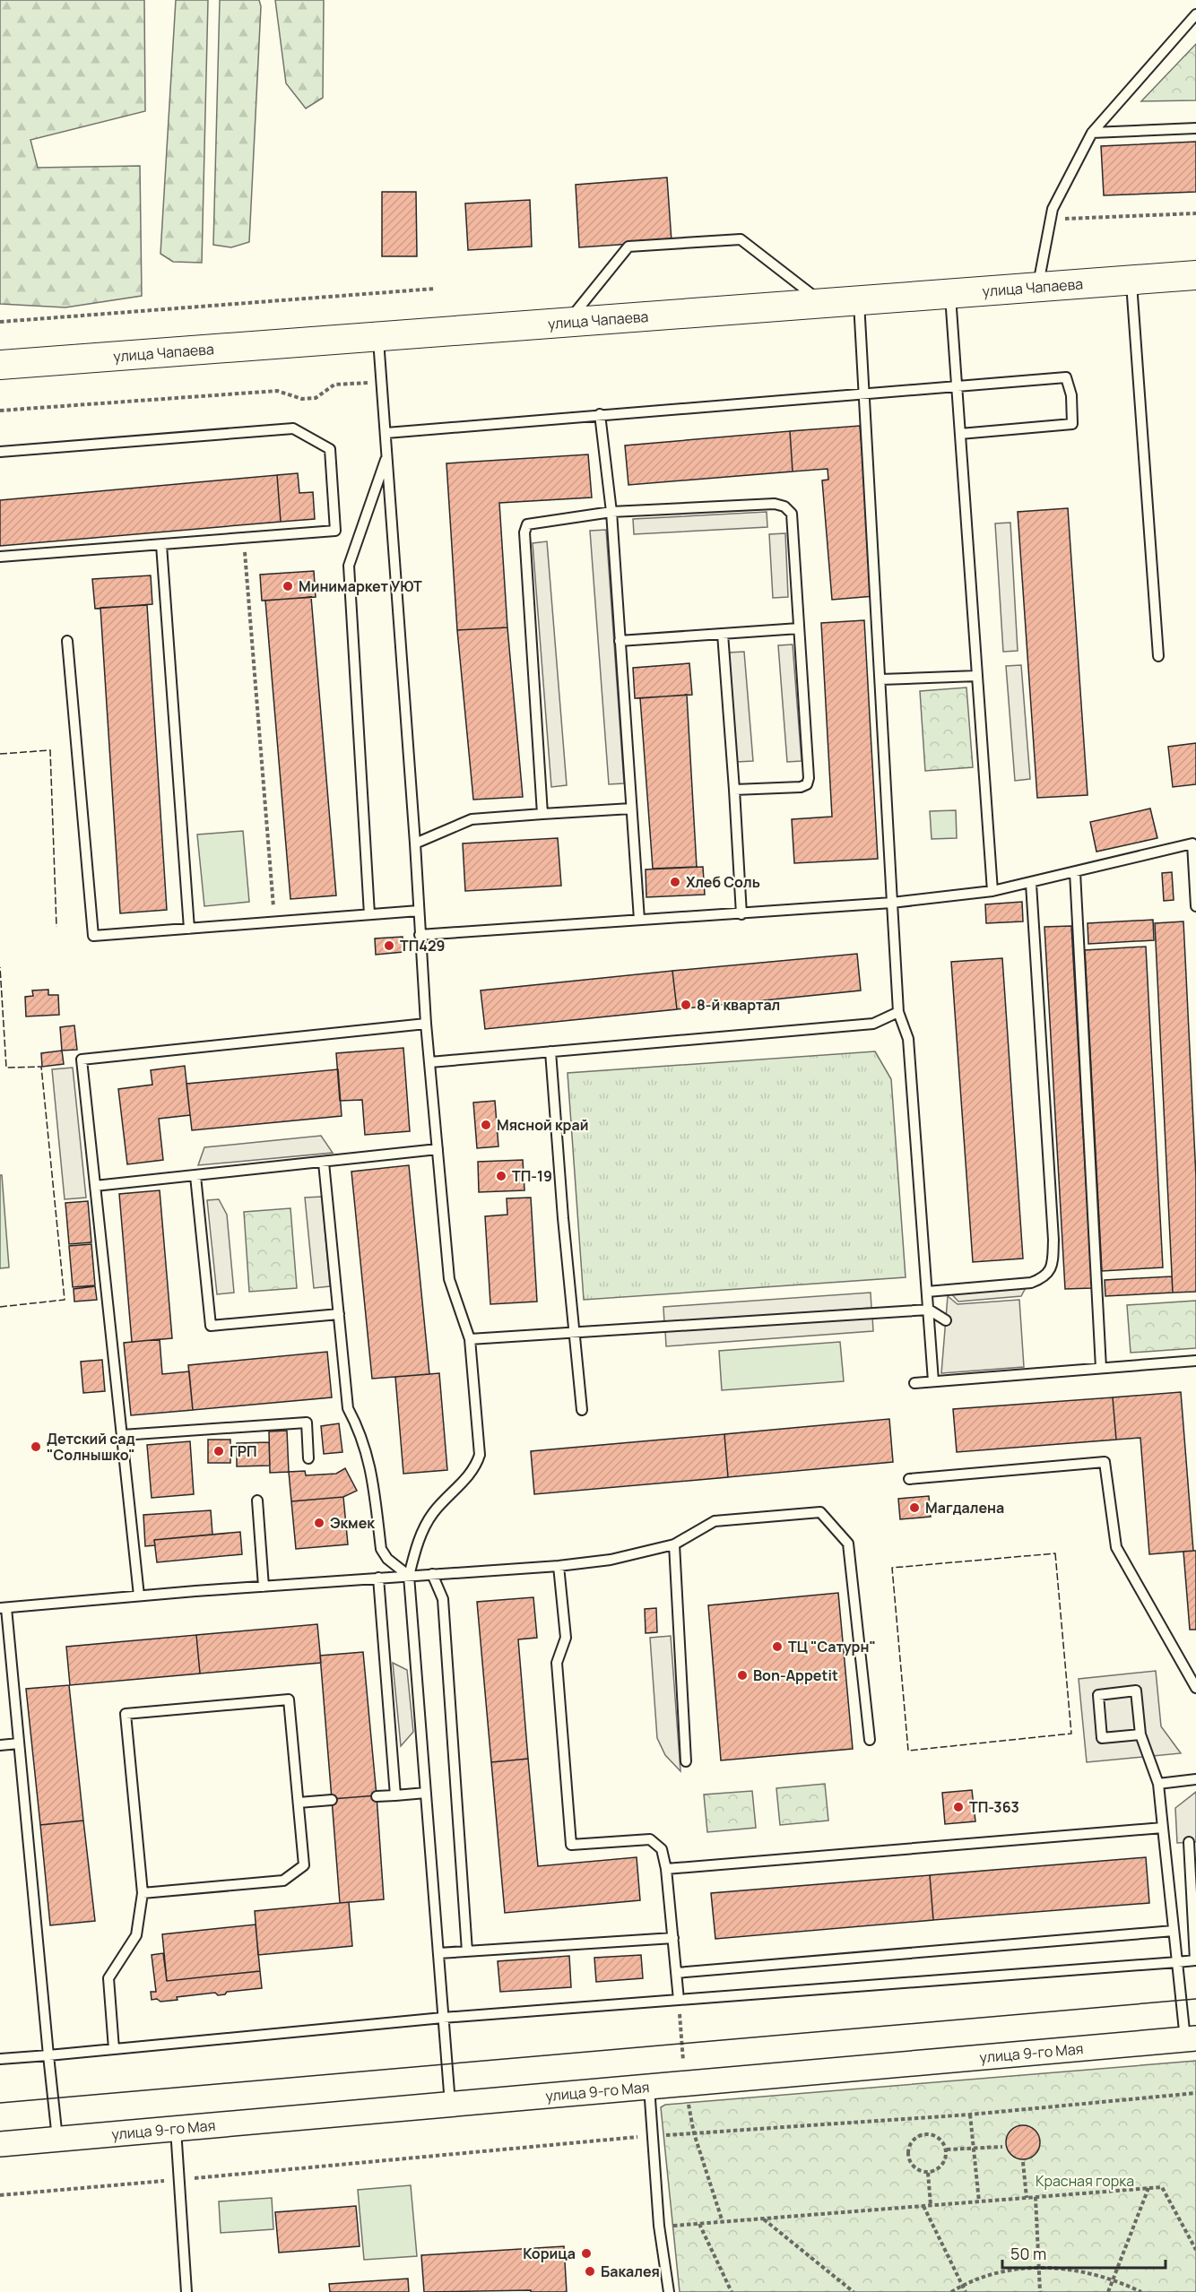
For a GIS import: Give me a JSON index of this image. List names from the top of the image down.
{
  "streets": {
    "main road": ["улица Чапаева"],
    "street": ["улица 9-го Мая"]
  },
  "parks": ["Красная горка"],
  "places": [
    "Минимаркет УЮТ",
    "Хлеб Соль",
    "ТП429",
    "8-й квартал",
    "Мясной край",
    "ТП-19",
    "Детский сад \"Солнышко\"",
    "ГРП",
    "Магдалена",
    "Экмек",
    "ТЦ \"Сатурн\"",
    "Bon-Appetit",
    "ТП-363",
    "Корица",
    "Бакалея"
  ],
  "scale_bar": "50 m"
}
